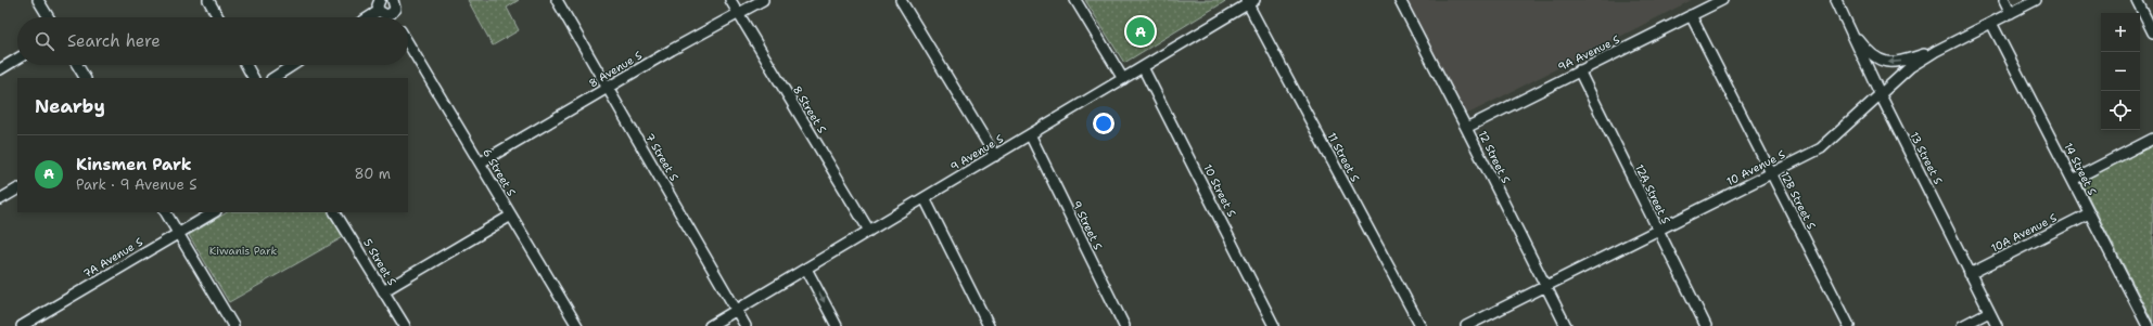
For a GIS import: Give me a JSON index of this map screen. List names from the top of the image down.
{
  "streets": {
    "street": [
      "9A Avenue S",
      "8 Avenue S",
      "8 Street S",
      "9 Avenue S",
      "7 Street S",
      "11 Street S",
      "12 Street S",
      "13 Street S",
      "10 Avenue S",
      "14 Street S",
      "6 Street S",
      "10 Street S",
      "12A Street S",
      "12B Street S",
      "9 Street S",
      "10A Avenue S",
      "7A Avenue S",
      "5 Street S"
    ]
  },
  "crossings": [
    ["9A Avenue S", "12 Street S"],
    ["9A Avenue S", "12A Street S"],
    ["9A Avenue S", "12B Street S"],
    ["8 Avenue S", "8 Street S"],
    ["8 Avenue S", "7 Street S"],
    ["8 Avenue S", "6 Street S"],
    ["8 Street S", "9 Avenue S"],
    ["9 Avenue S", "7 Street S"],
    ["9 Avenue S", "11 Street S"],
    ["9 Avenue S", "10 Street S"],
    ["9 Avenue S", "9 Street S"],
    ["12 Street S", "10 Avenue S"],
    ["13 Street S", "10 Avenue S"],
    ["13 Street S", "10A Avenue S"],
    ["10 Avenue S", "14 Street S"],
    ["10 Avenue S", "12A Street S"],
    ["10 Avenue S", "12B Street S"],
    ["14 Street S", "10A Avenue S"]
  ],
  "parks": ["Kiwanis Park"],
  "page": {
    "map_buttons": ["+", "−"],
    "pins": "A",
    "search": "Search here",
    "heading": "Nearby",
    "list": [
      {
        "mark": "A",
        "name": "Kinsmen Park",
        "note": "Park · 9 Avenue S",
        "value": "80 m"
      }
    ]
  }
}
